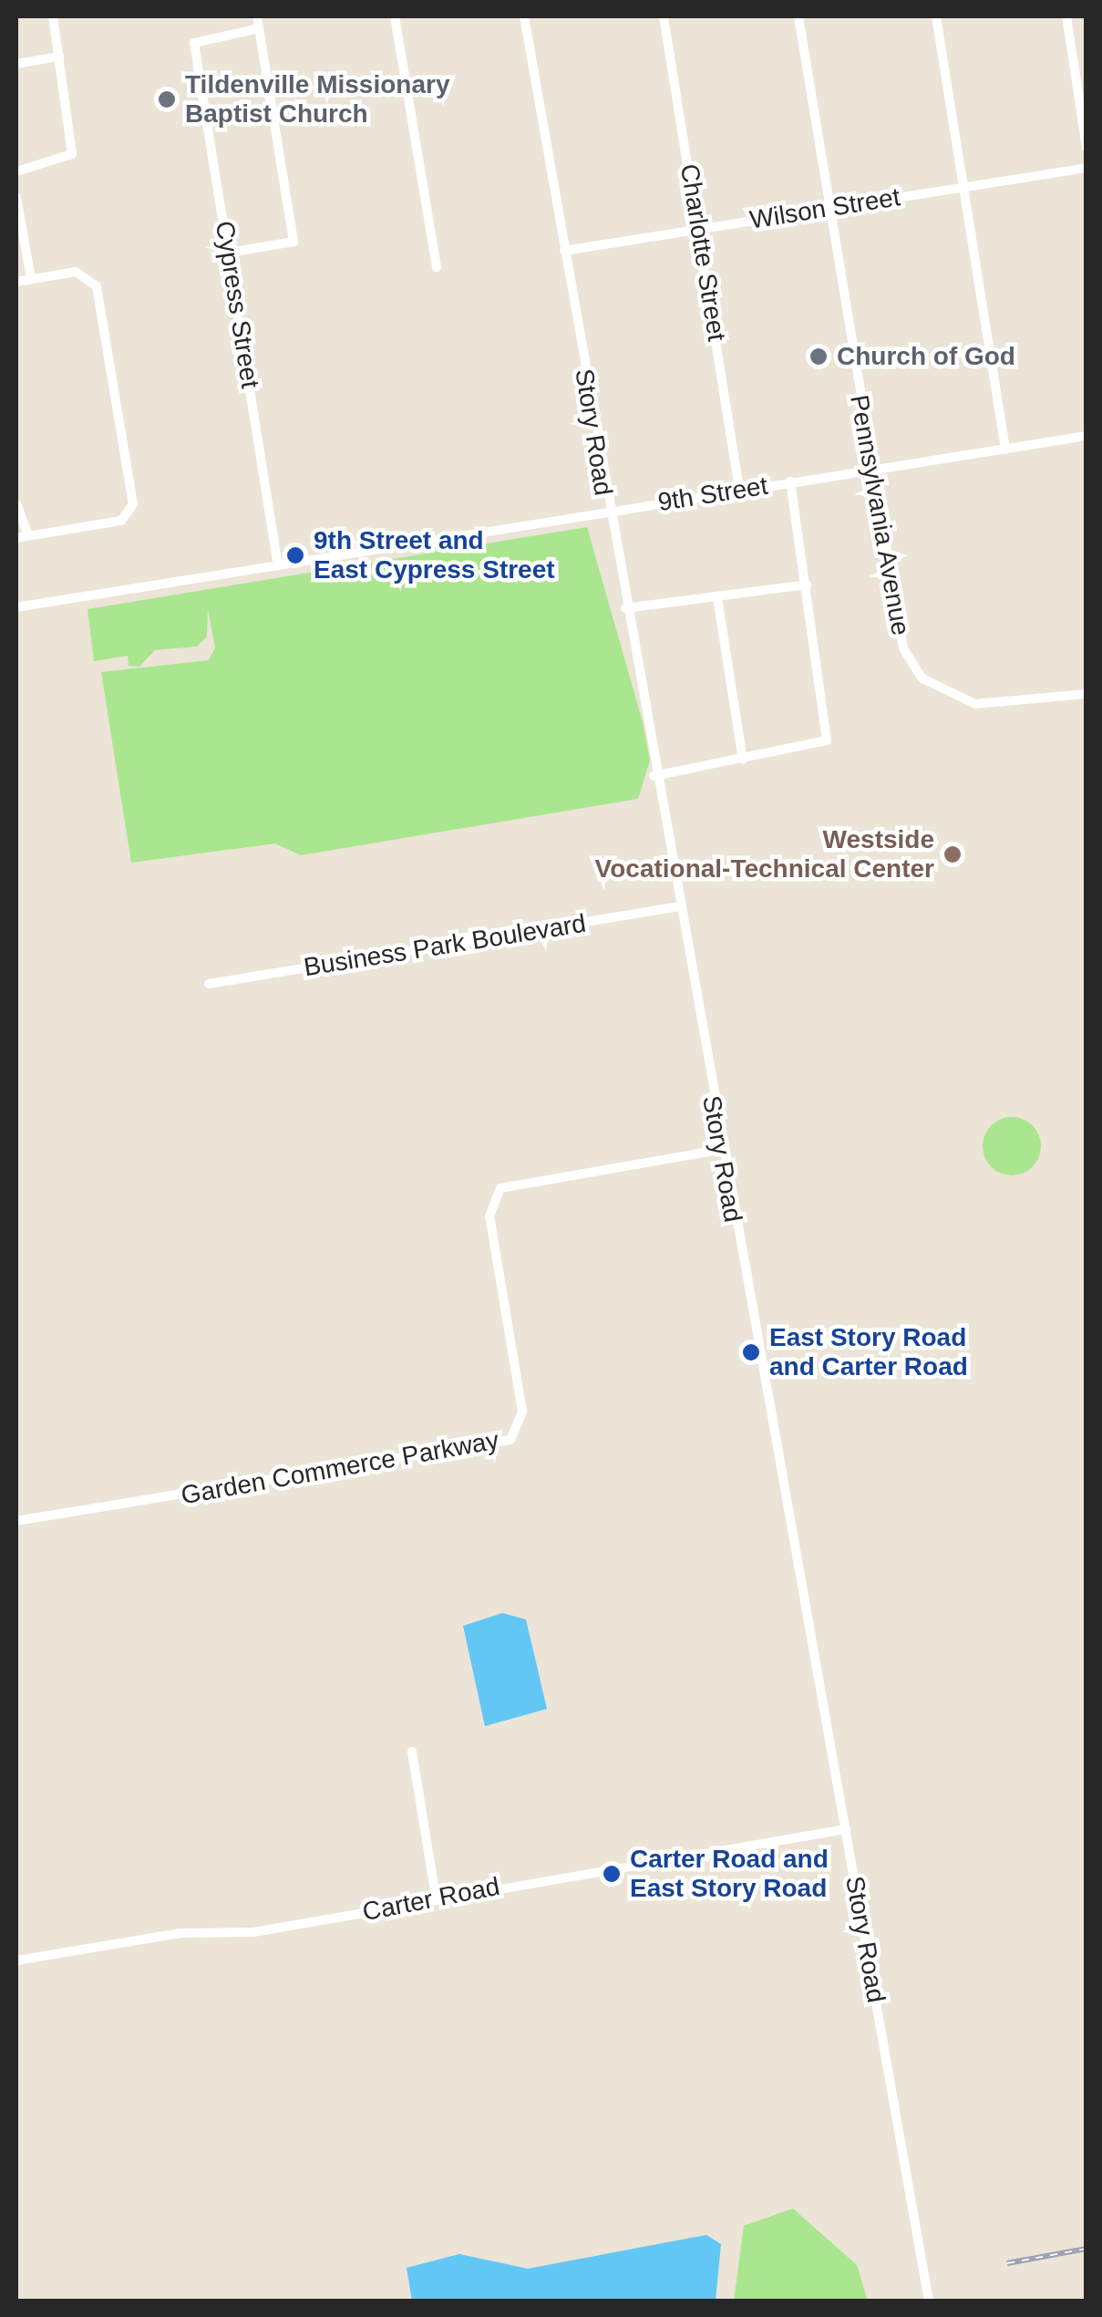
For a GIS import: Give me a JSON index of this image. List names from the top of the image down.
{
  "streets": {
    "street": [
      "Wilson Street",
      "Charlotte Street",
      "Cypress Street",
      "Story Road",
      "9th Street",
      "Pennsylvania Avenue",
      "Business Park Boulevard",
      "Garden Commerce Parkway",
      "Carter Road"
    ]
  },
  "crossings": [
    ["Wilson Street", "Charlotte Street"],
    ["Wilson Street", "Story Road"],
    ["Wilson Street", "Pennsylvania Avenue"],
    ["Charlotte Street", "9th Street"],
    ["Cypress Street", "9th Street"],
    ["Story Road", "9th Street"],
    ["Story Road", "Business Park Boulevard"],
    ["Story Road", "Garden Commerce Parkway"],
    ["Story Road", "Carter Road"],
    ["9th Street", "Pennsylvania Avenue"]
  ],
  "places": [
    "Tildenville Missionary Baptist Church",
    "Church of God",
    "9th Street and East Cypress Street",
    "Westside Vocational-Technical Center",
    "East Story Road and Carter Road",
    "Carter Road and East Story Road"
  ]
}
